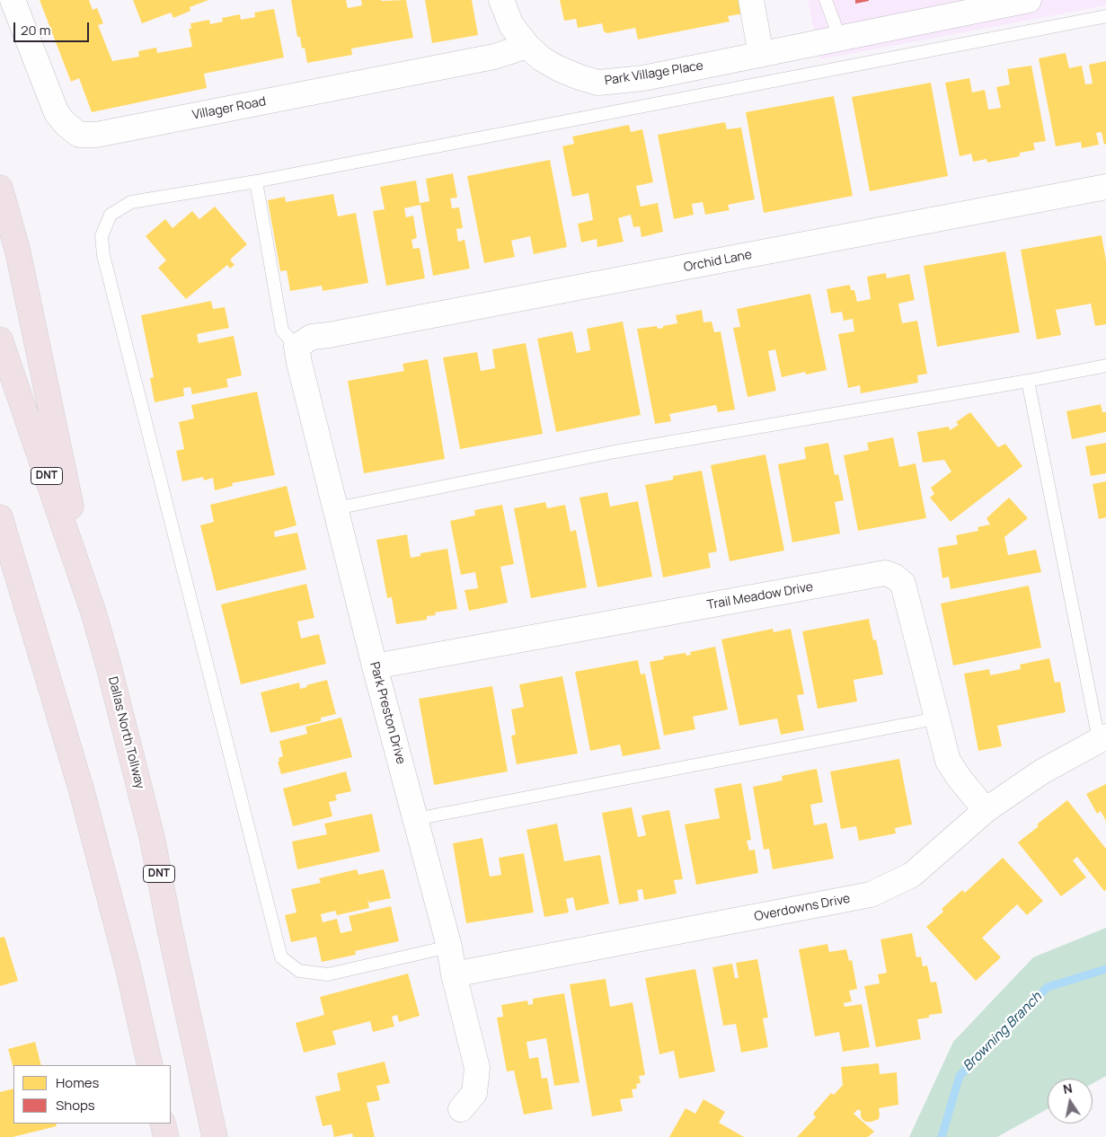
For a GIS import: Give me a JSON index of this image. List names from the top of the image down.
{
  "streets": {
    "highway": ["DNT", "Dallas North Tollway"],
    "street": [
      "Park Village Place",
      "Villager Road",
      "Orchid Lane",
      "Trail Meadow Drive",
      "Park Preston Drive",
      "Overdowns Drive"
    ]
  },
  "crossings": [
    ["Park Village Place", "Villager Road"],
    ["Orchid Lane", "Park Preston Drive"],
    ["Trail Meadow Drive", "Park Preston Drive"],
    ["Trail Meadow Drive", "Overdowns Drive"],
    ["Park Preston Drive", "Overdowns Drive"]
  ],
  "water": ["Browning Branch"],
  "legend": ["Homes", "Shops"],
  "scale_bar": "20 m",
  "north": "top"
}
